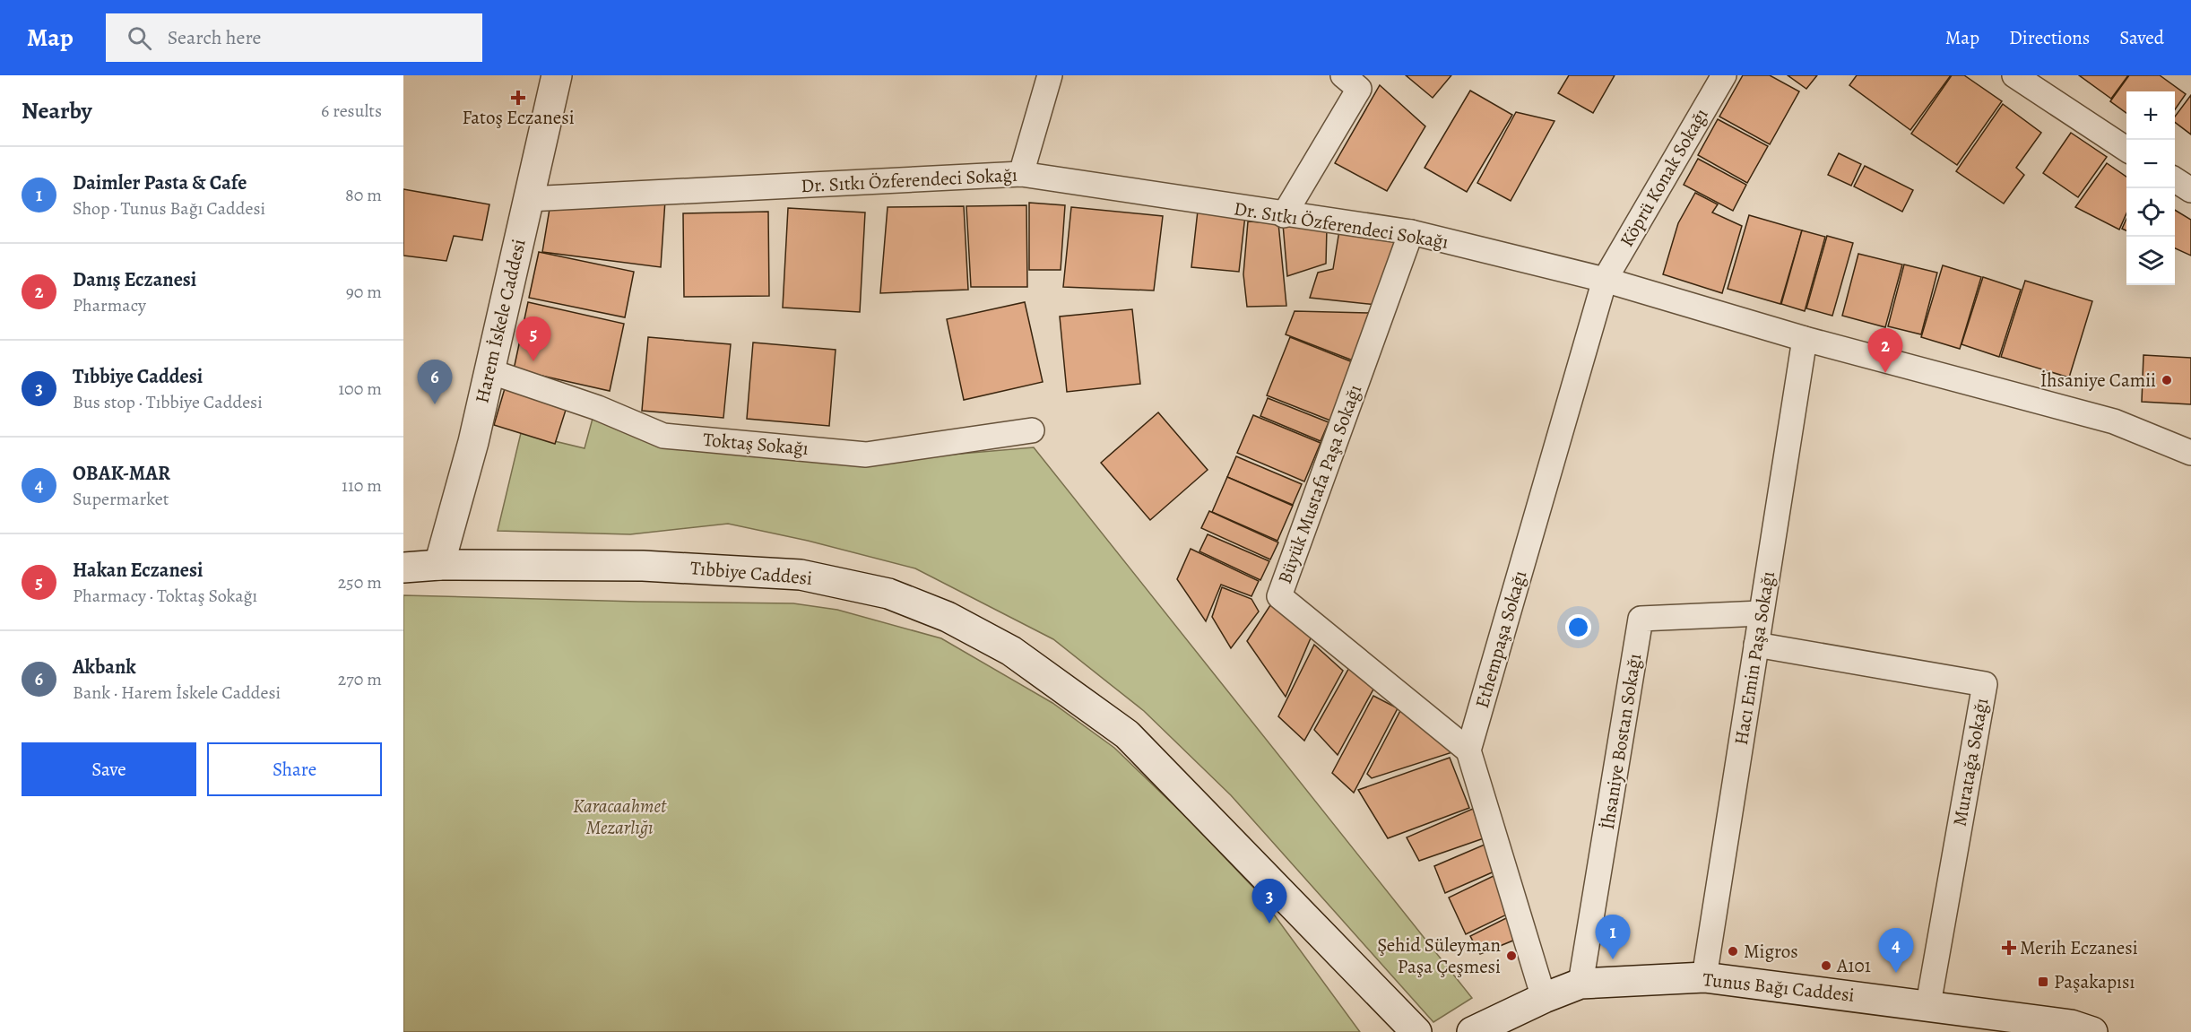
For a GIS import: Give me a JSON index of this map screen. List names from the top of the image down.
{
  "streets": {
    "main road": ["Harem İskele Caddesi", "Tıbbiye Caddesi", "Tunus Bağı Caddesi"],
    "street": [
      "Köprü Konak Sokağı",
      "Dr. Sıtkı Özferendeci Sokağı",
      "Toktaş Sokağı",
      "Büyük Mustafa Paşa Sokağı",
      "Ethempaşa Sokağı",
      "Hacı Emin Paşa Sokağı",
      "İhsaniye Bostan Sokağı",
      "Muratağa Sokağı"
    ]
  },
  "crossings": [
    ["Köprü Konak Sokağı", "Dr. Sıtkı Özferendeci Sokağı"],
    ["Köprü Konak Sokağı", "Ethempaşa Sokağı"],
    ["Dr. Sıtkı Özferendeci Sokağı", "Harem İskele Caddesi"],
    ["Dr. Sıtkı Özferendeci Sokağı", "Büyük Mustafa Paşa Sokağı"],
    ["Dr. Sıtkı Özferendeci Sokağı", "Ethempaşa Sokağı"],
    ["Dr. Sıtkı Özferendeci Sokağı", "Hacı Emin Paşa Sokağı"],
    ["Harem İskele Caddesi", "Toktaş Sokağı"],
    ["Harem İskele Caddesi", "Tıbbiye Caddesi"],
    ["Büyük Mustafa Paşa Sokağı", "Ethempaşa Sokağı"],
    ["Hacı Emin Paşa Sokağı", "İhsaniye Bostan Sokağı"],
    ["Hacı Emin Paşa Sokağı", "Muratağa Sokağı"],
    ["Hacı Emin Paşa Sokağı", "Tunus Bağı Caddesi"],
    ["İhsaniye Bostan Sokağı", "Tunus Bağı Caddesi"],
    ["Muratağa Sokağı", "Tunus Bağı Caddesi"]
  ],
  "parks": ["Karacaahmet Mezarlığı"],
  "places": {
    "health": ["Fatoş Eczanesi", "Merih Eczanesi"],
    "other": [
      "İhsaniye Camii",
      "Migros",
      "Şehid Süleyman Paşa Çeşmesi",
      "A101"
    ],
    "transit": ["Paşakapısı"]
  },
  "page": {
    "header": "Map",
    "search": "Search here",
    "nav": ["Map", "Directions", "Saved"],
    "heading": ["Nearby", "6 results"],
    "map_buttons": ["+", "−"],
    "list": [
      {
        "mark": "1",
        "name": "Daimler Pasta & Cafe",
        "note": "Shop · Tunus Bağı Caddesi",
        "value": "80 m"
      },
      {
        "mark": "2",
        "name": "Danış Eczanesi",
        "note": "Pharmacy",
        "value": "90 m"
      },
      {
        "mark": "3",
        "name": "Tıbbiye Caddesi",
        "note": "Bus stop · Tıbbiye Caddesi",
        "value": "100 m"
      },
      {
        "mark": "4",
        "name": "OBAK-MAR",
        "note": "Supermarket",
        "value": "110 m"
      },
      {
        "mark": "5",
        "name": "Hakan Eczanesi",
        "note": "Pharmacy · Toktaş Sokağı",
        "value": "250 m"
      },
      {
        "mark": "6",
        "name": "Akbank",
        "note": "Bank · Harem İskele Caddesi",
        "value": "270 m"
      }
    ],
    "pins": [
      "5",
      "2",
      "6",
      "3",
      "1",
      "4"
    ],
    "buttons": ["Save", "Share"]
  }
}
